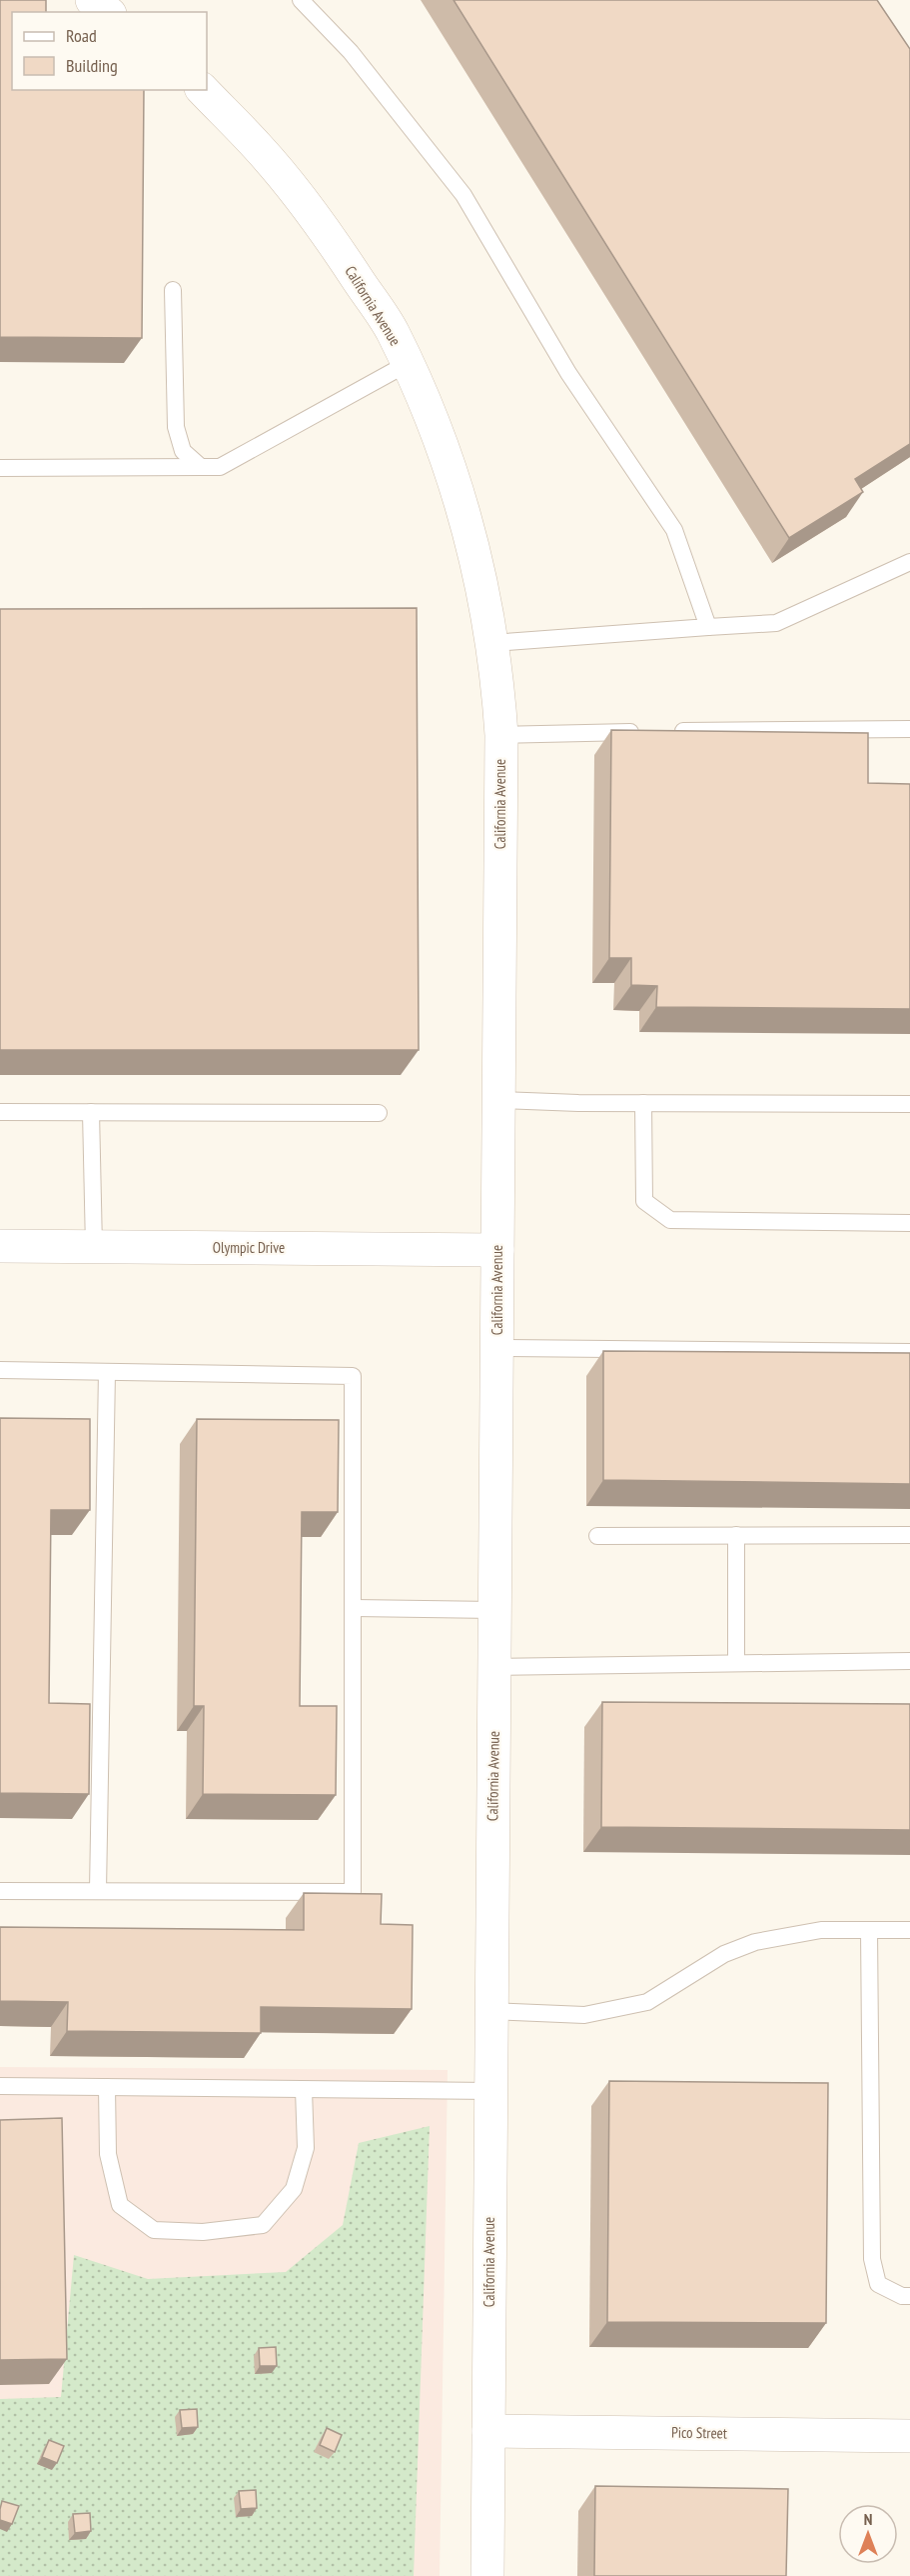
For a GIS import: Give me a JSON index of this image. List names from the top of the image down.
{
  "streets": {
    "main road": ["California Avenue", "Olympic Drive", "Pico Street"]
  },
  "crossings": [
    ["California Avenue", "Olympic Drive"],
    ["California Avenue", "Pico Street"]
  ],
  "legend": ["Road", "Building"],
  "north": "top"
}
